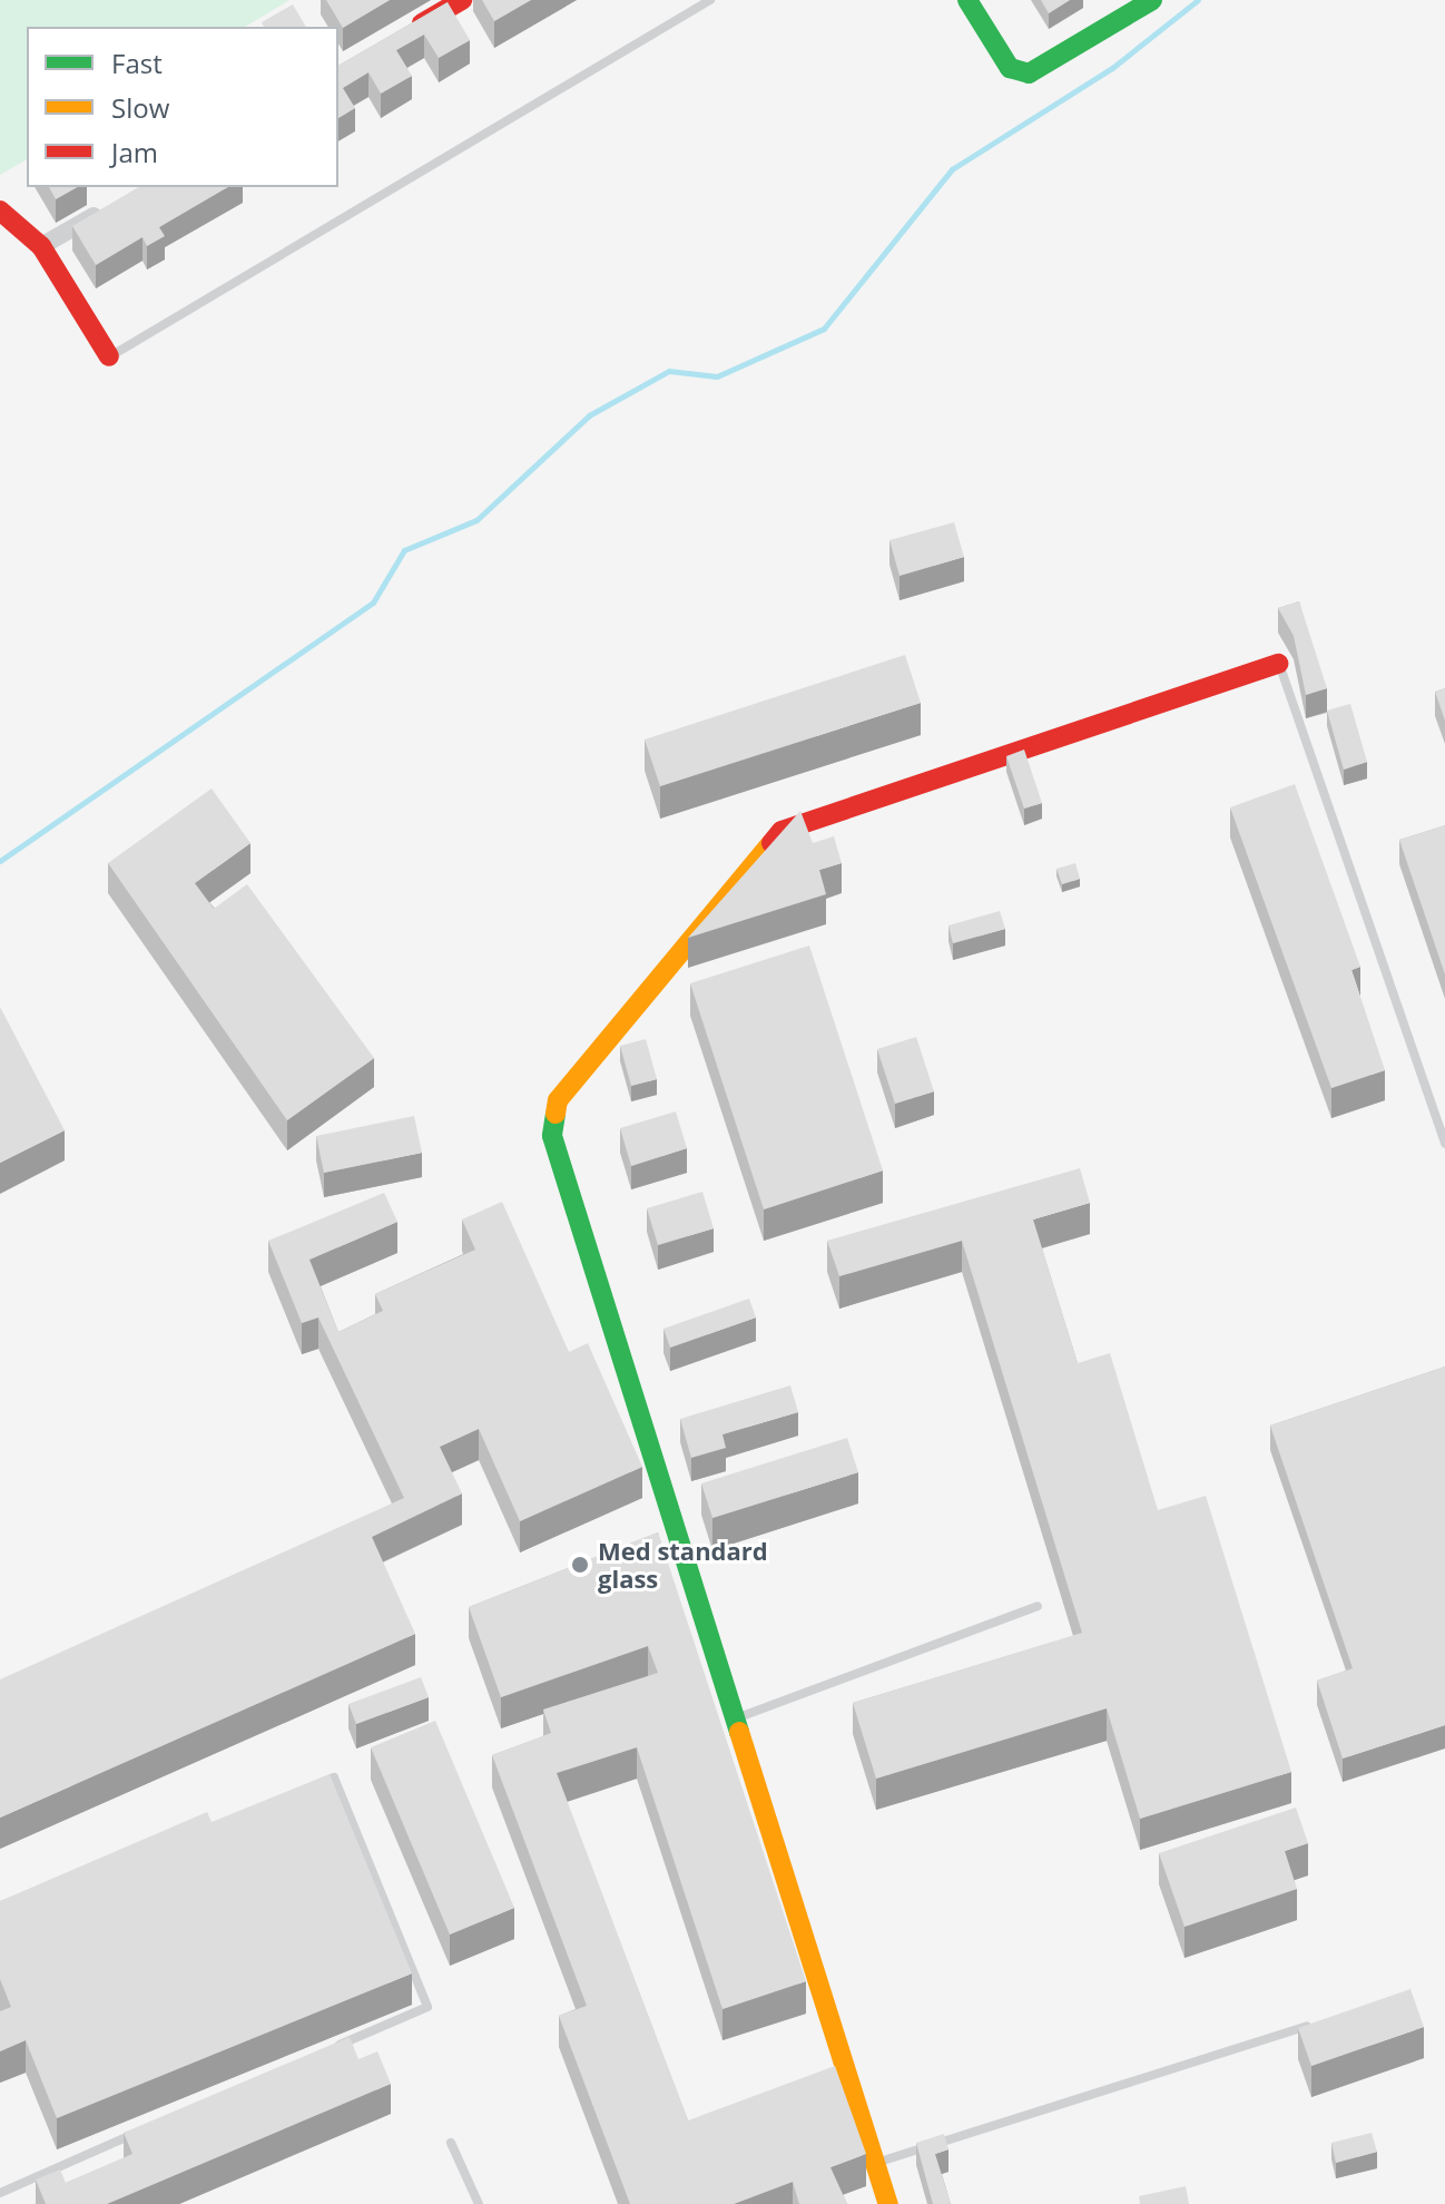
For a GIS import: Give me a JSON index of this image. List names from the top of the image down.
{
  "places": ["Med standard glass"],
  "legend": ["Fast", "Slow", "Jam"]
}
